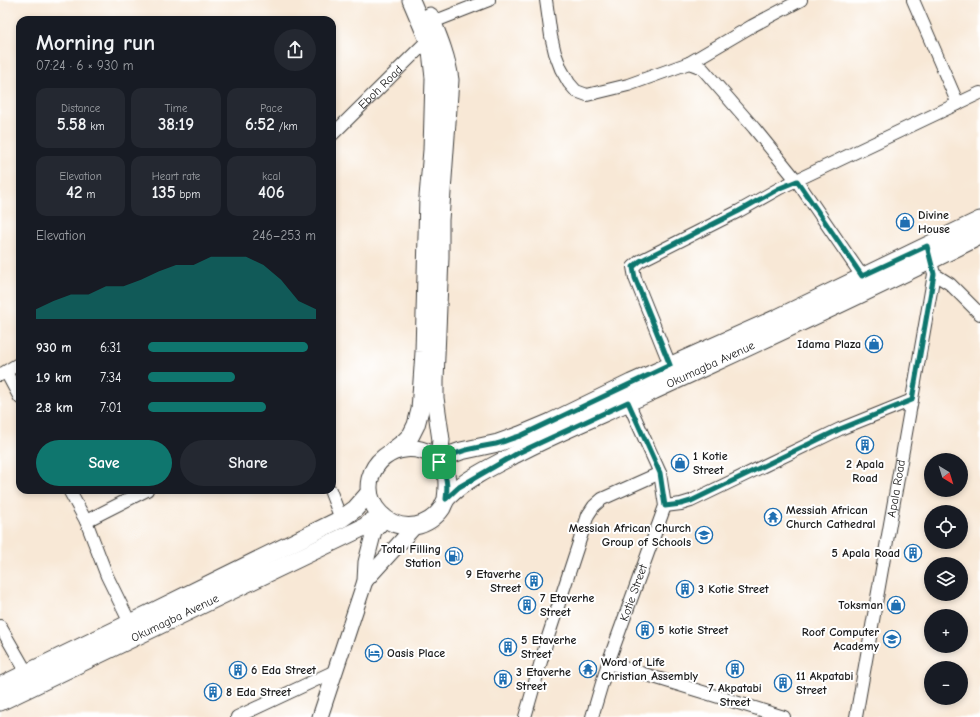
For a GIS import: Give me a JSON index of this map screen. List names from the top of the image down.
{
  "streets": {
    "main road": ["Okumagba Avenue"],
    "street": ["Eboh Road", "Apala Road", "Kotie Street"]
  },
  "crossings": [
    ["Okumagba Avenue", "Apala Road"],
    ["Okumagba Avenue", "Kotie Street"]
  ],
  "places": {
    "shop": [
      "Divine House",
      "Idama Plaza",
      "1 Kotie Street",
      "Toksman"
    ],
    "building": [
      "2 Apala Road",
      "5 Apala Road",
      "9 Etaverhe Street",
      "3 Kotie Street",
      "7 Etaverhe Street",
      "5 kotie Street",
      "5 Etaverhe Street",
      "7 Akpatabi Street",
      "6 Eda Street",
      "3 Etaverhe Street",
      "11 Akpatabi Street",
      "8 Eda Street"
    ],
    "temple": ["Messiah African Church Cathedral", "Word of Life Christian Assembly"],
    "school or university": ["Messiah African Church Group of Schools", "Roof Computer Academy"],
    "fuel station": ["Total Filling Station"],
    "hotel": ["Oasis Place"]
  },
  "north": "bottom right",
  "page": {
    "heading": ["Morning run", "07:24 · 6 × 930 m"],
    "stats": [
      ["Distance", "5.58 km"],
      ["Time", "38:19"],
      ["Pace", "6:52 /km"],
      ["Elevation", "42 m"],
      ["Heart rate", "135 bpm"],
      ["kcal", "406"]
    ],
    "chart": ["Elevation", "246–253 m"],
    "list": [
      {
        "name": "930 m",
        "note": "6:31"
      },
      {
        "name": "1.9 km",
        "note": "7:34"
      },
      {
        "name": "2.8 km",
        "note": "7:01"
      }
    ],
    "buttons": ["Save", "Share"],
    "map_buttons": ["+", "−"]
  }
}
